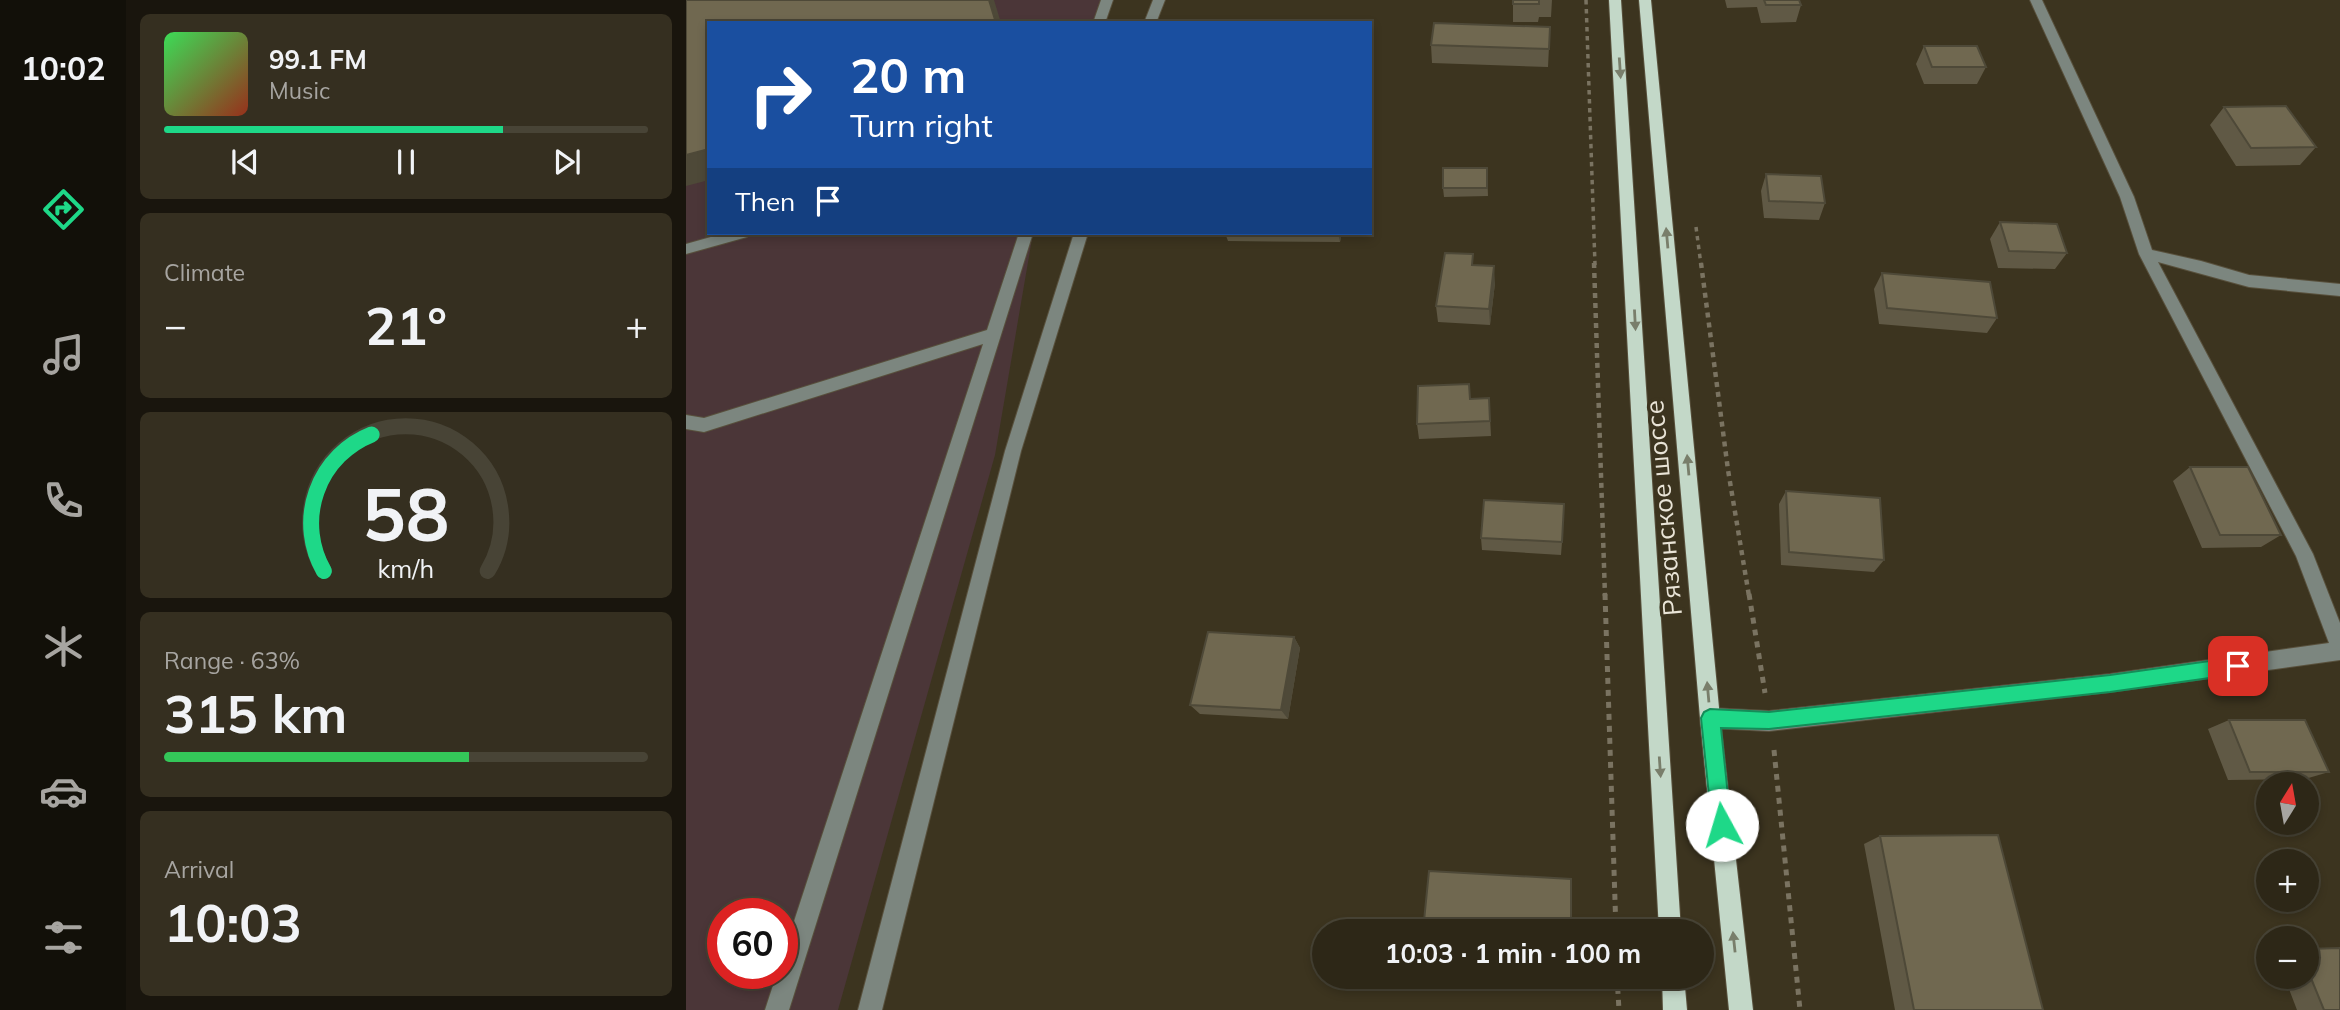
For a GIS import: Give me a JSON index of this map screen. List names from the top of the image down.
{
  "streets": {
    "main road": ["Рязанское шоссе"]
  },
  "north": "top",
  "page": {
    "tabs": "10:02",
    "turn": ["20 m", "Turn right"],
    "song": ["99.1 FM", "Music"],
    "then": "Then",
    "tile": [
      "Climate",
      ["Range · 63%", "315 km"],
      ["Arrival", "10:03"]
    ],
    "heat": ["−", "21°", "+"],
    "map_buttons": ["+", "−"],
    "limit": "60",
    "trip": "10:03 · 1 min · 100 m",
    "gauge": ["58", "km/h"]
  }
}
